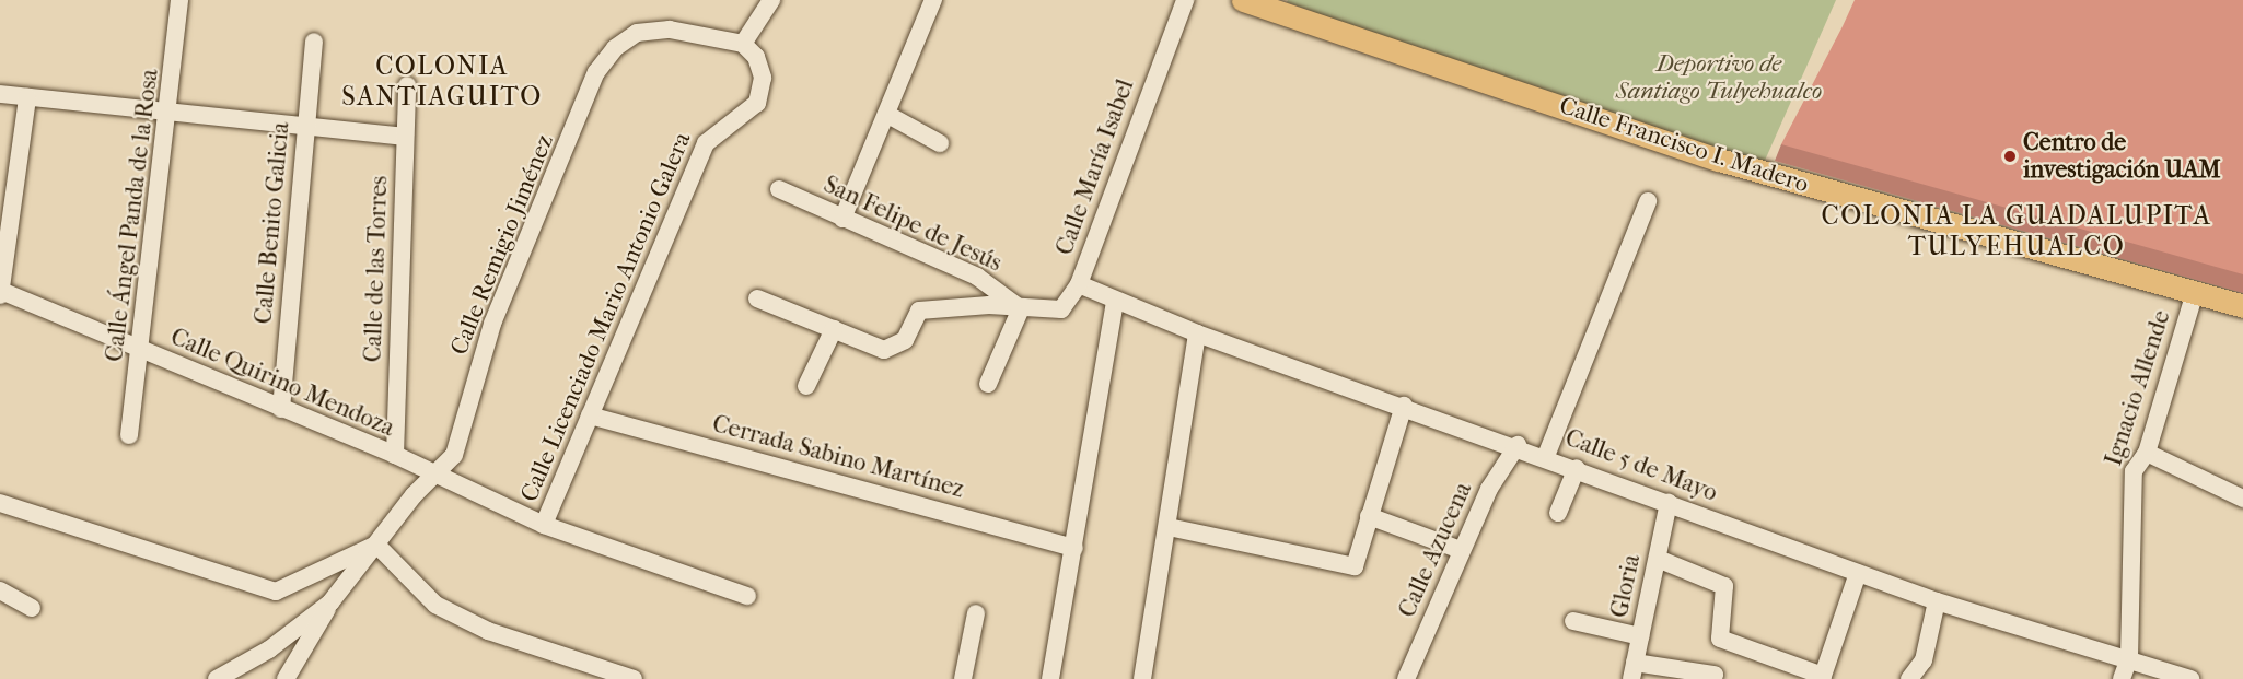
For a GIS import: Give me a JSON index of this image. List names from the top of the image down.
{
  "streets": {
    "main road": ["Calle Francisco I. Madero"],
    "street": [
      "Calle María Isabel",
      "Calle Ángel Panda de la Rosa",
      "Calle Benito Galicia",
      "San Felipe de Jesús",
      "Calle Remigio Jiménez",
      "Calle de las Torres",
      "Calle Licenciado Mario Antonio Galera",
      "Calle Quirino Mendoza",
      "Ignacio Allende",
      "Cerrada Sabino Martínez",
      "Calle 5 de Mayo",
      "Calle Azucena",
      "Gloria"
    ]
  },
  "crossings": [
    ["Calle Francisco I. Madero", "Ignacio Allende"],
    ["Calle María Isabel", "San Felipe de Jesús"],
    ["Calle María Isabel", "Calle 5 de Mayo"],
    ["Calle Ángel Panda de la Rosa", "Calle Quirino Mendoza"],
    ["Calle Benito Galicia", "Calle Quirino Mendoza"],
    ["Calle Remigio Jiménez", "Calle Licenciado Mario Antonio Galera"],
    ["Calle Remigio Jiménez", "Calle Quirino Mendoza"],
    ["Calle de las Torres", "Calle Quirino Mendoza"],
    ["Calle Licenciado Mario Antonio Galera", "Calle Quirino Mendoza"],
    ["Calle Licenciado Mario Antonio Galera", "Cerrada Sabino Martínez"],
    ["Ignacio Allende", "Calle 5 de Mayo"],
    ["Calle 5 de Mayo", "Calle Azucena"],
    ["Calle 5 de Mayo", "Gloria"]
  ],
  "districts": ["COLONIA SANTIAGUITO", "COLONIA LA GUADALUPITA TULYEHUALCO"],
  "parks": ["Deportivo de Santiago Tulyehualco"],
  "places": ["Centro de investigación UAM"]
}
